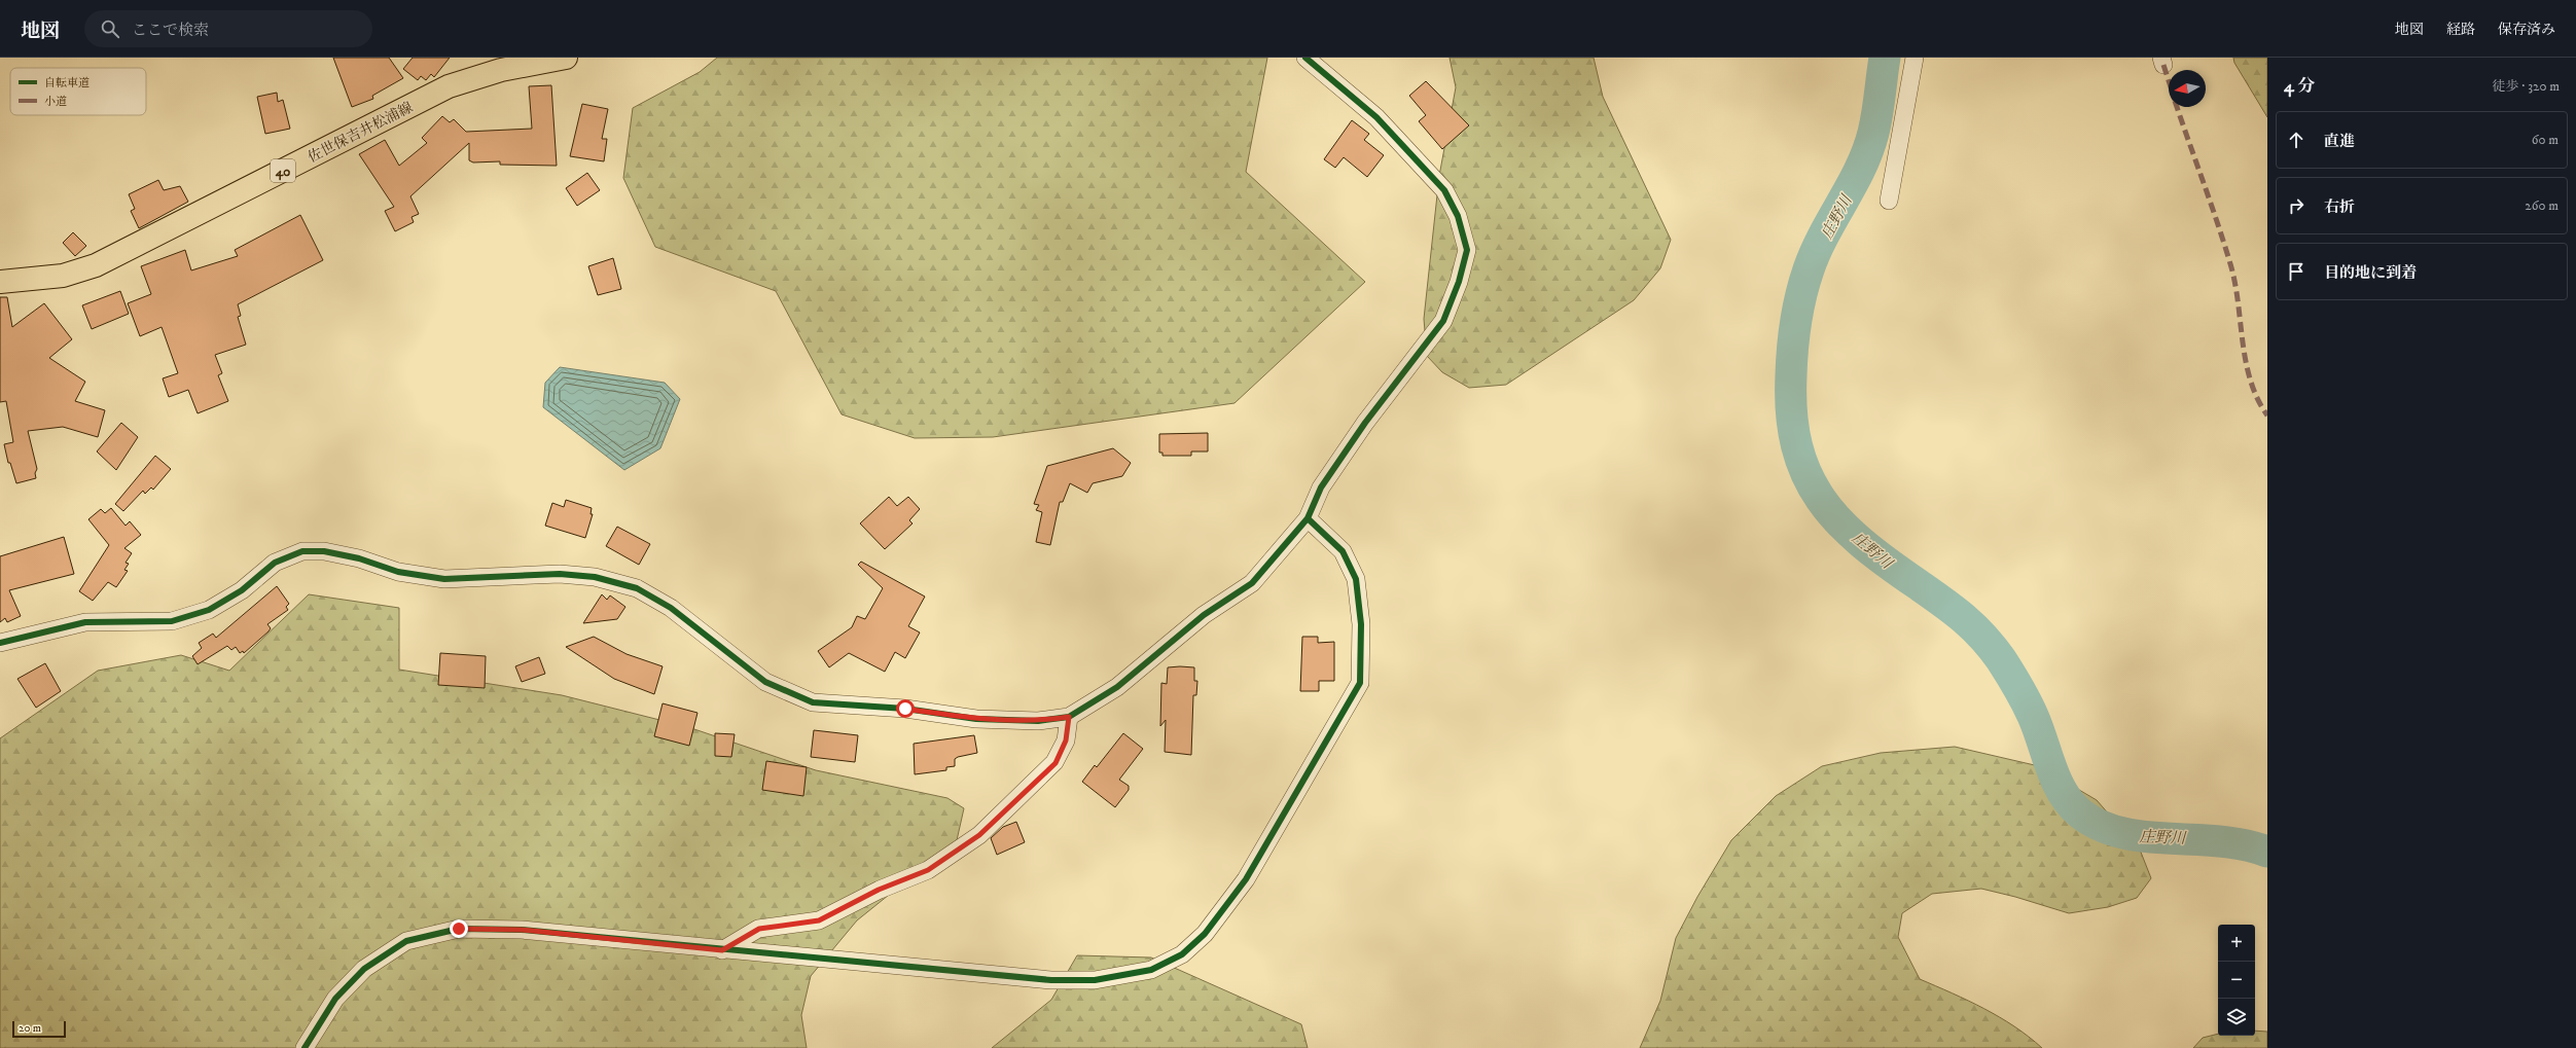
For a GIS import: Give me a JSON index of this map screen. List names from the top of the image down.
{
  "streets": {
    "main road": ["佐世保吉井松浦線", "40"]
  },
  "water": ["庄野川"],
  "legend": ["自転車道", "小道"],
  "scale_bar": "20 m",
  "north": "left",
  "page": {
    "header": "地図",
    "search": "ここで検索",
    "nav": ["地図", "経路", "保存済み"],
    "heading": ["4 分", "徒歩 · 320 m"],
    "list": [
      ["直進", "60 m"],
      ["右折", "260 m"],
      "目的地に到着"
    ],
    "map_buttons": ["+", "−"],
    "scale": "20 m"
  }
}
